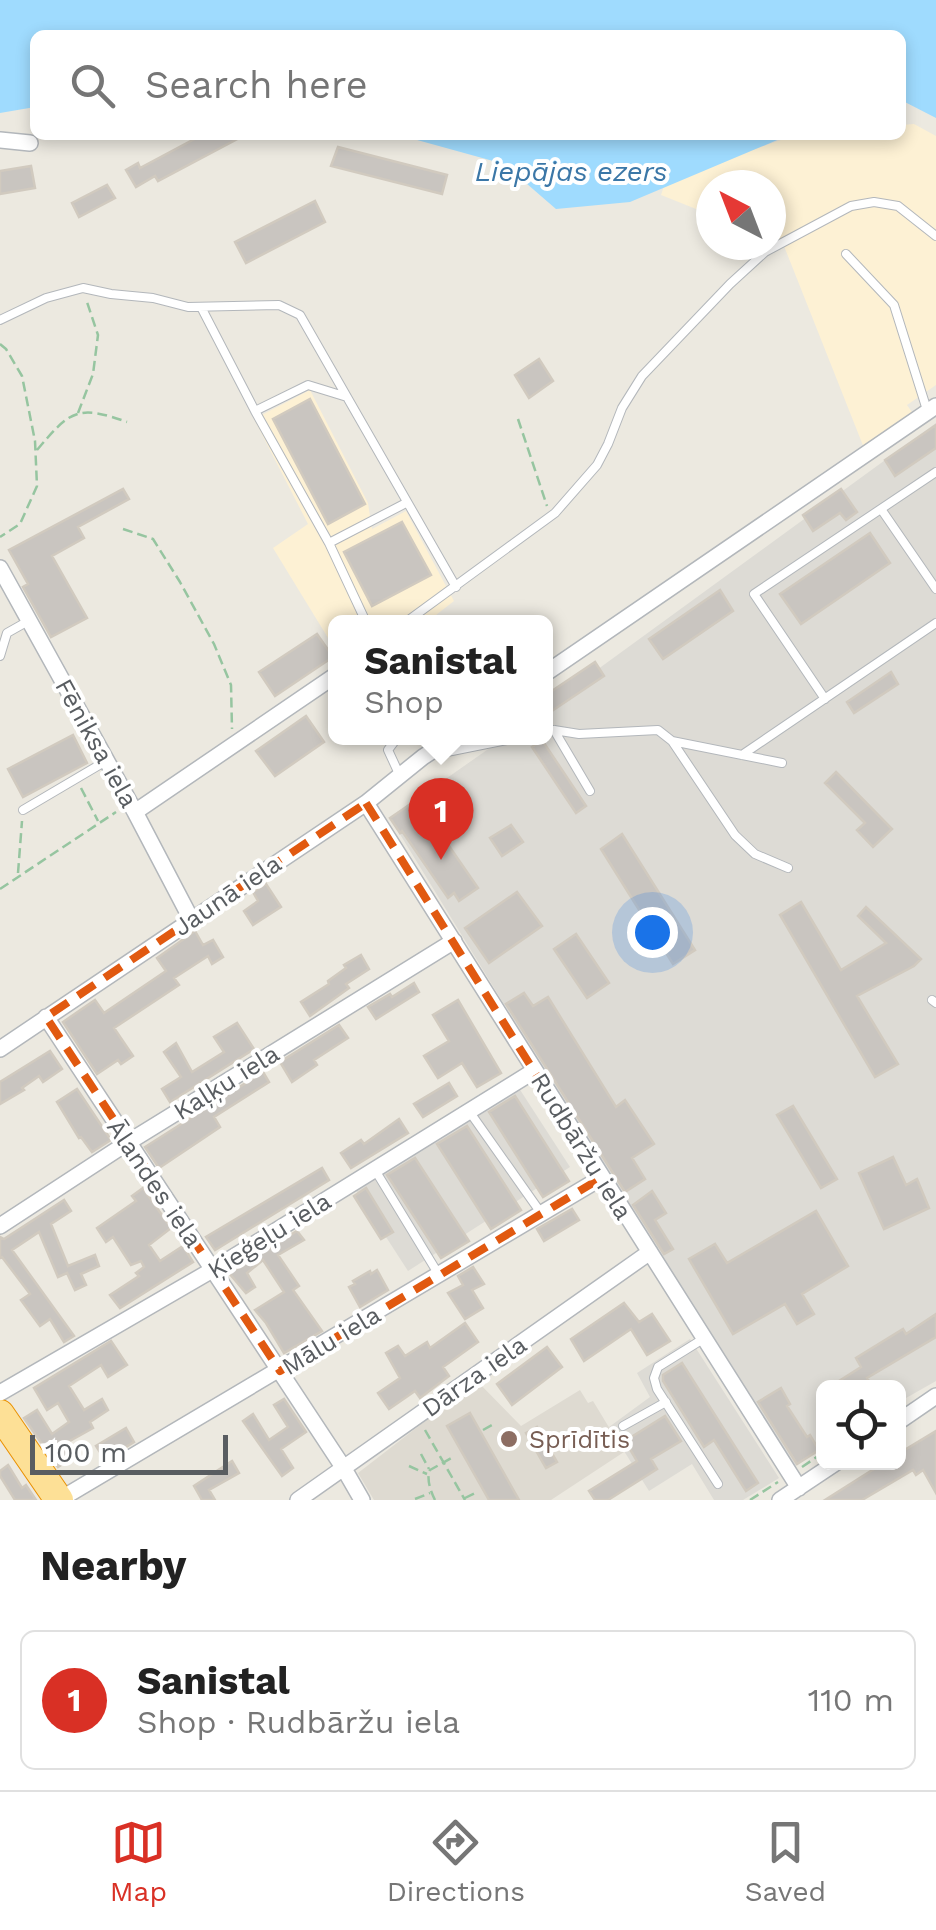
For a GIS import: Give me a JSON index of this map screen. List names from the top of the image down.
{
  "streets": {
    "street": [
      "Fēniksa iela",
      "Jaunā iela",
      "Kaļķu iela",
      "Rudbāržu iela",
      "Ālandes iela",
      "Ķieģeļu iela",
      "Mālu iela",
      "Dārza iela"
    ]
  },
  "crossings": [
    ["Fēniksa iela", "Jaunā iela"],
    ["Jaunā iela", "Rudbāržu iela"],
    ["Jaunā iela", "Ālandes iela"],
    ["Kaļķu iela", "Rudbāržu iela"],
    ["Kaļķu iela", "Ālandes iela"],
    ["Rudbāržu iela", "Ķieģeļu iela"],
    ["Rudbāržu iela", "Mālu iela"],
    ["Rudbāržu iela", "Dārza iela"],
    ["Ālandes iela", "Ķieģeļu iela"],
    ["Ālandes iela", "Mālu iela"],
    ["Ālandes iela", "Dārza iela"]
  ],
  "water": ["Liepājas ezers"],
  "places": ["Sprīdītis"],
  "scale_bar": "100 m",
  "north": "top left",
  "page": {
    "search": "Search here",
    "popup": ["Sanistal", "Shop"],
    "pins": "1",
    "scale": "100 m",
    "heading": "Nearby",
    "list": [
      {
        "mark": "1",
        "name": "Sanistal",
        "note": "Shop · Rudbāržu iela",
        "value": "110 m"
      }
    ],
    "nav": ["Map", "Directions", "Saved"]
  }
}
